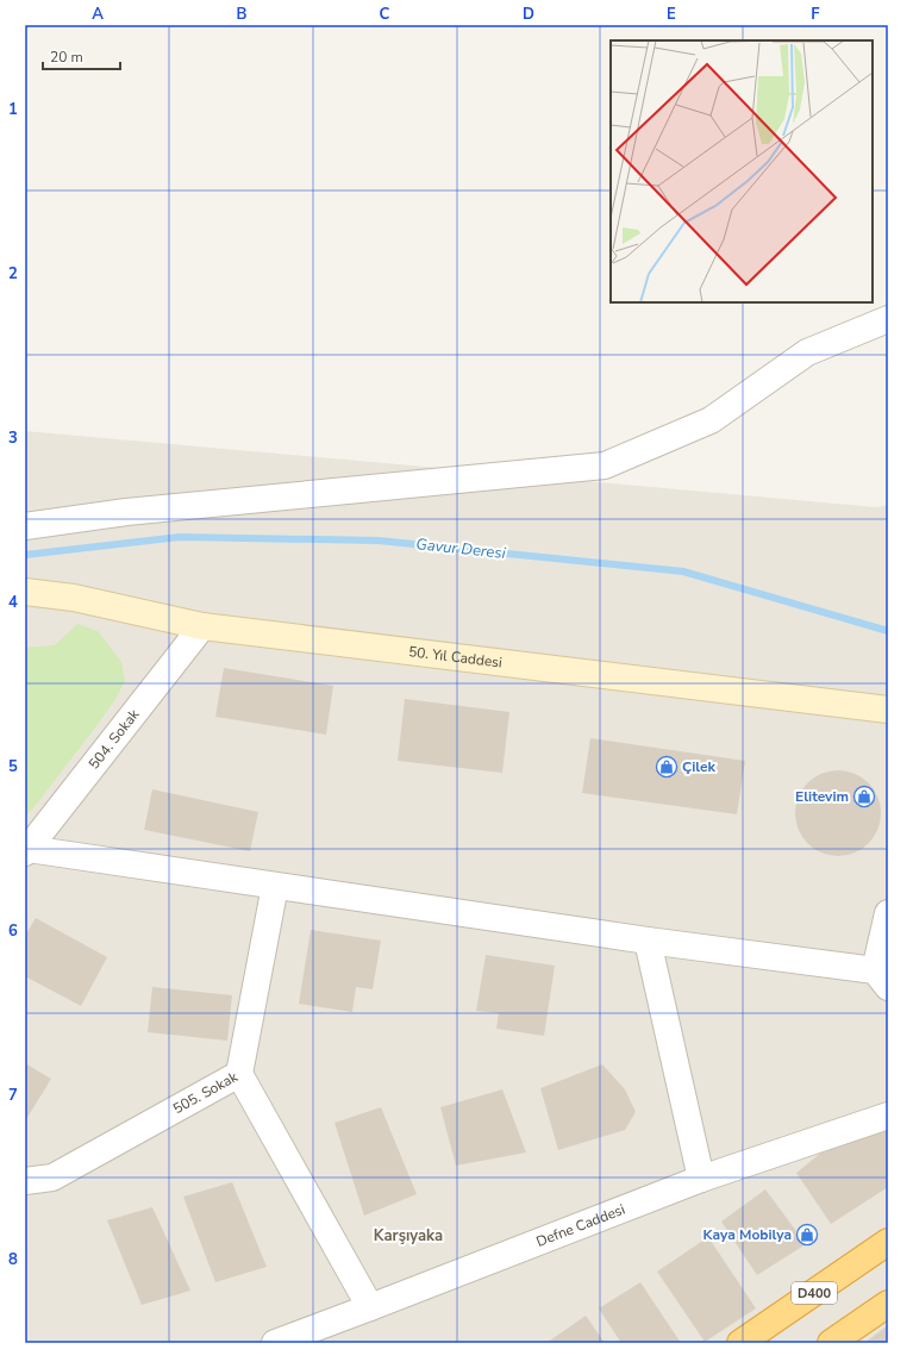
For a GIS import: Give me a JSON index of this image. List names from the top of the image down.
{
  "streets": {
    "highway": ["D400"],
    "main road": ["50. Yıl Caddesi"],
    "street": ["504. Sokak", "505. Sokak", "Defne Caddesi"]
  },
  "crossings": [
    ["50. Yıl Caddesi", "504. Sokak"]
  ],
  "districts": ["Karşıyaka"],
  "water": ["Gavur Deresi"],
  "places": {
    "shop": ["Çilek", "Elitevim", "Kaya Mobilya"]
  },
  "scale_bar": "20 m",
  "grid": {
    "columns": [
      "A",
      "B",
      "C",
      "D",
      "E",
      "F"
    ],
    "rows": [
      "1",
      "2",
      "3",
      "4",
      "5",
      "6",
      "7",
      "8"
    ]
  }
}
